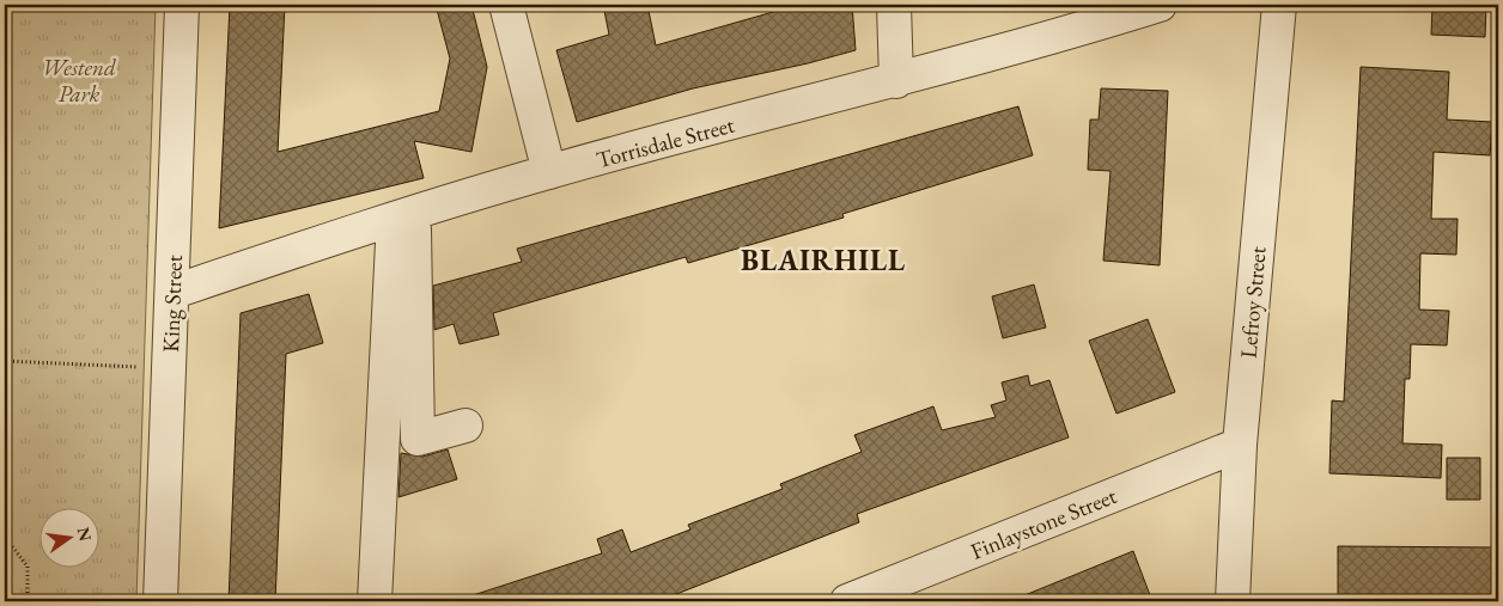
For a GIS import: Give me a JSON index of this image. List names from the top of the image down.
{
  "streets": {
    "street": [
      "Torrisdale Street",
      "Lefroy Street",
      "King Street",
      "Finlaystone Street"
    ]
  },
  "crossings": [
    ["Torrisdale Street", "King Street"],
    ["Lefroy Street", "Finlaystone Street"]
  ],
  "districts": ["BLAIRHILL"],
  "parks": ["Westend Park"],
  "north": "right"
}
